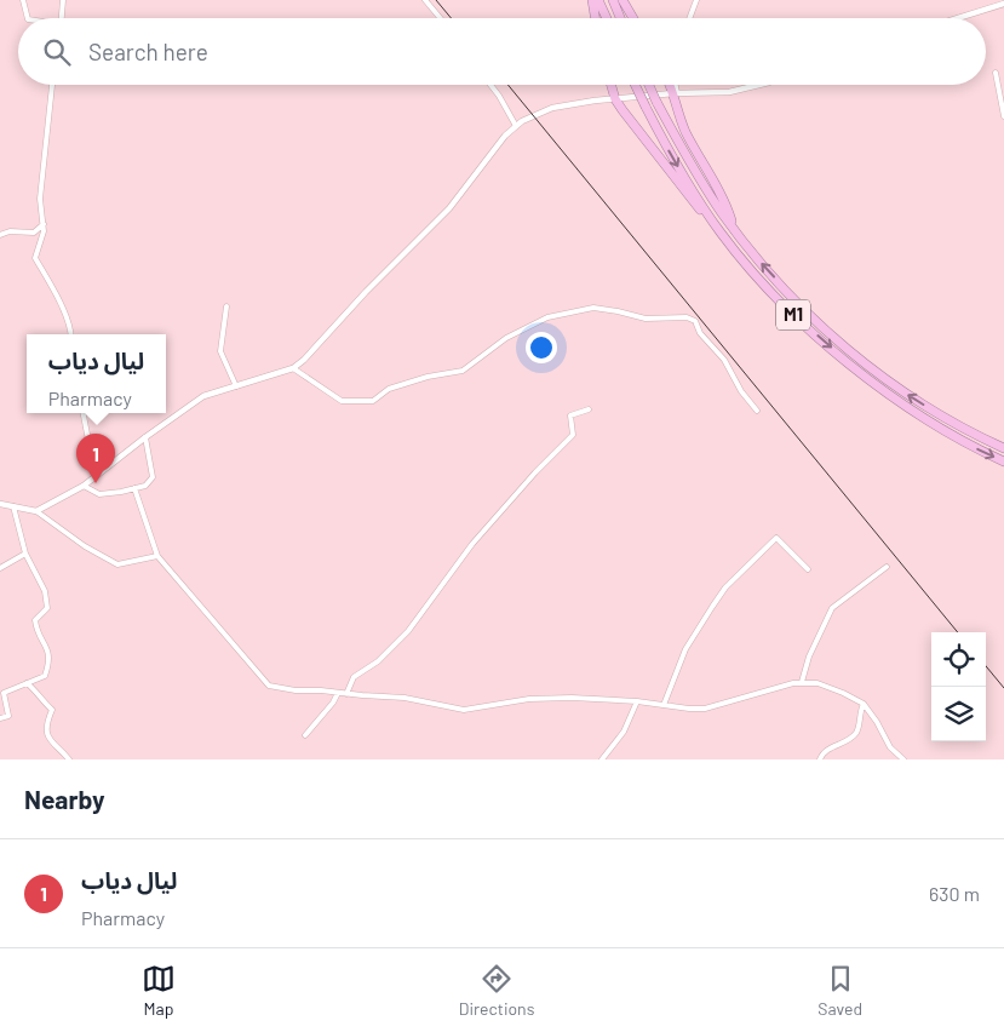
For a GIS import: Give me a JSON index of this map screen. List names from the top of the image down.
{
  "streets": {
    "highway": ["M1"]
  },
  "page": {
    "search": "Search here",
    "popup": ["ليال دياب", "Pharmacy"],
    "pins": "1",
    "heading": "Nearby",
    "list": [
      {
        "mark": "1",
        "name": "ليال دياب",
        "note": "Pharmacy",
        "value": "630 m"
      }
    ],
    "nav": ["Map", "Directions", "Saved"]
  }
}
